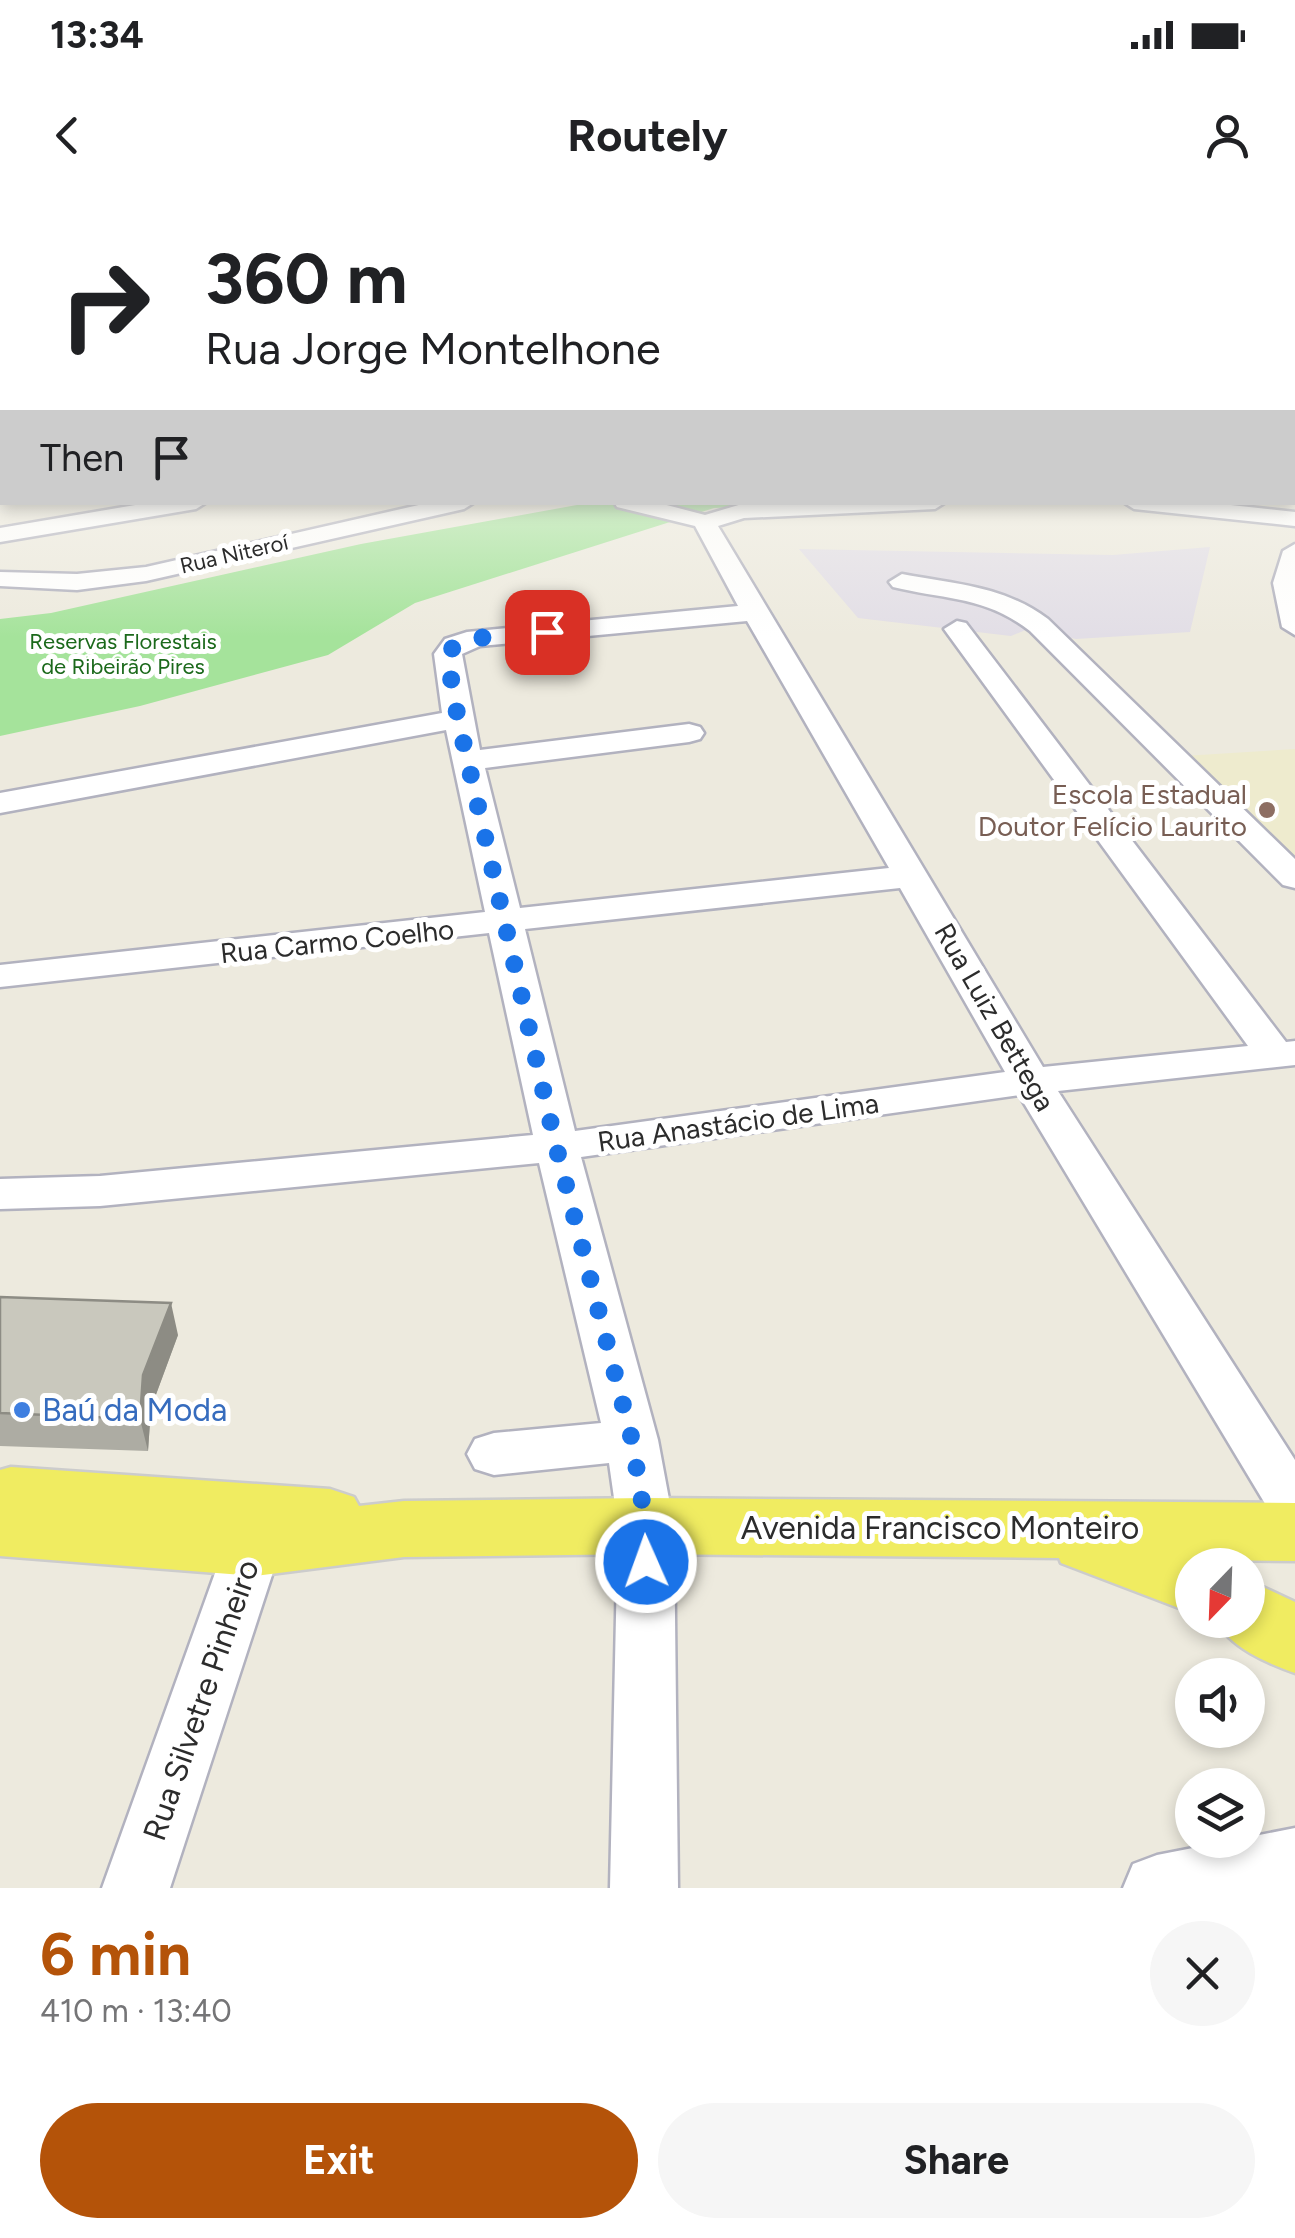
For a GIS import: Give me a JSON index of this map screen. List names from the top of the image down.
{
  "streets": {
    "main road": ["Avenida Francisco Monteiro"],
    "street": [
      "Rua Niteroí",
      "Rua Carmo Coelho",
      "Rua Luiz Bettega",
      "Rua Anastácio de Lima",
      "Rua Silvetre Pinheiro"
    ]
  },
  "crossings": [
    ["Rua Carmo Coelho", "Rua Luiz Bettega"],
    ["Rua Luiz Bettega", "Rua Anastácio de Lima"],
    ["Avenida Francisco Monteiro", "Rua Silvetre Pinheiro"]
  ],
  "parks": ["Reservas Florestais de Ribeirão Pires"],
  "places": ["Escola Estadual Doutor Felício Laurito", "Baú da Moda"],
  "north": "bottom left",
  "page": {
    "status": "13:34",
    "header": "Routely",
    "turn": ["360 m", "Rua Jorge Montelhone"],
    "then": "Then",
    "heading": ["6 min", "410 m · 13:40"],
    "buttons": ["Exit", "Share"]
  }
}
